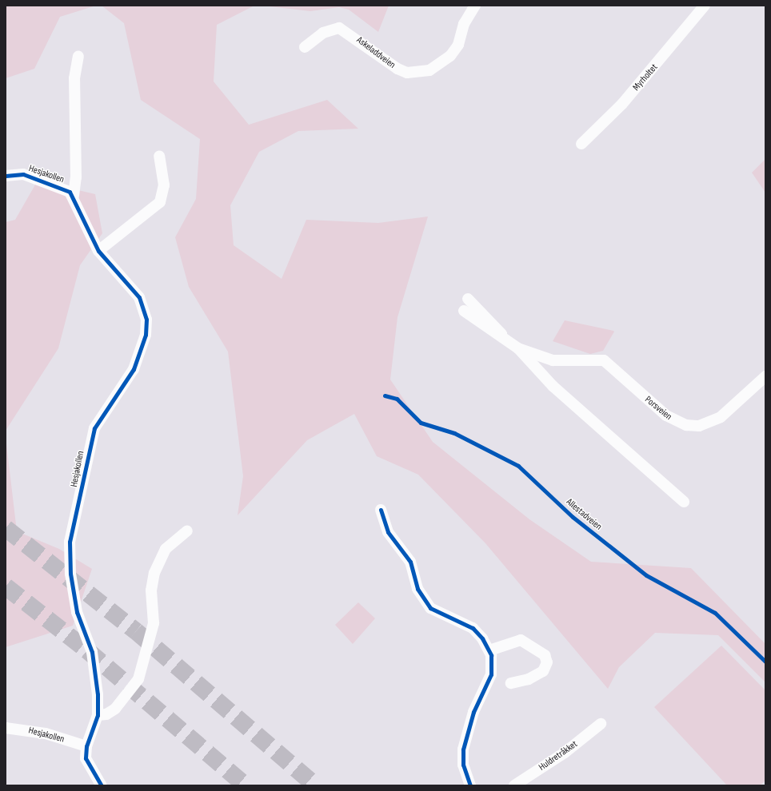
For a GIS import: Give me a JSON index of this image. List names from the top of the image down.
{
  "streets": {
    "street": [
      "Askeladdveien",
      "Myrholtet",
      "Hesjakollen",
      "Porsveien",
      "Huldretråkket"
    ],
    "cycle path": ["Allestadveien"]
  }
}
